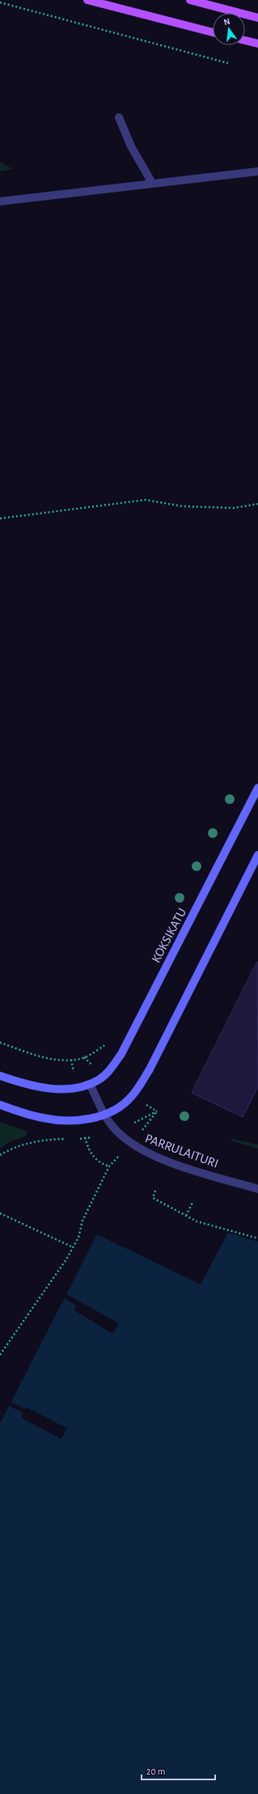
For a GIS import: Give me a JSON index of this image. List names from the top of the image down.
{
  "streets": {
    "main road": ["KOKSIKATU"],
    "street": ["PARRULAITURI"]
  },
  "crossings": [
    ["KOKSIKATU", "PARRULAITURI"]
  ],
  "scale_bar": "20 m",
  "north": "top"
}
